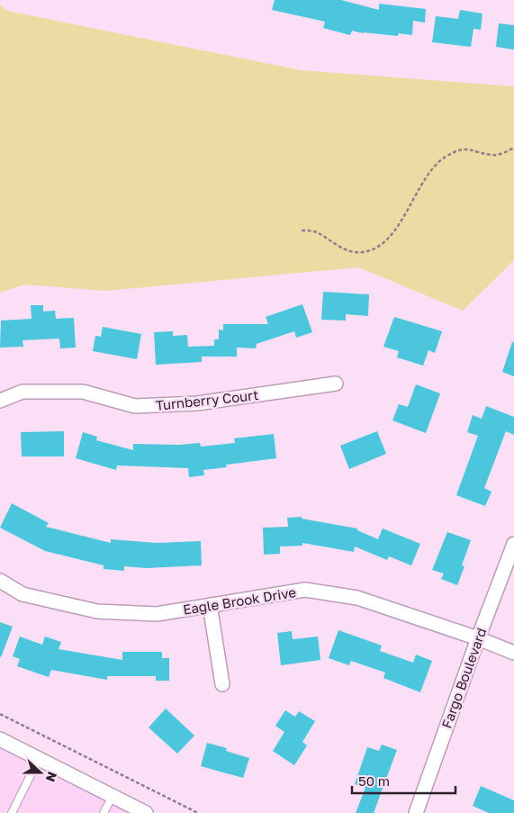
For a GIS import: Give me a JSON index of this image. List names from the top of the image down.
{
  "streets": {
    "street": ["Turnberry Court", "Eagle Brook Drive", "Fargo Boulevard"]
  },
  "crossings": [
    ["Eagle Brook Drive", "Fargo Boulevard"]
  ],
  "scale_bar": "50 m",
  "north": "right"
}
